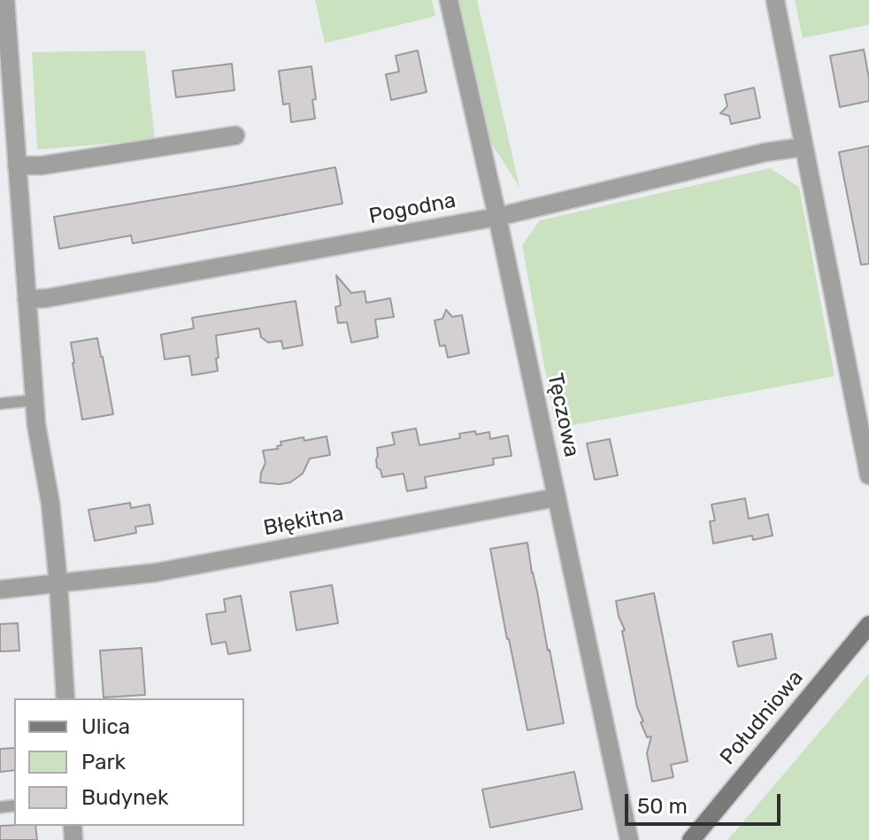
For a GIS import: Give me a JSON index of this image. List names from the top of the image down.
{
  "streets": {
    "street": [
      "Pogodna",
      "Tęczowa",
      "Błękitna",
      "Południowa"
    ]
  },
  "crossings": [
    ["Pogodna", "Tęczowa"],
    ["Tęczowa", "Błękitna"]
  ],
  "legend": ["Ulica", "Park", "Budynek"],
  "scale_bar": "50 m"
}
